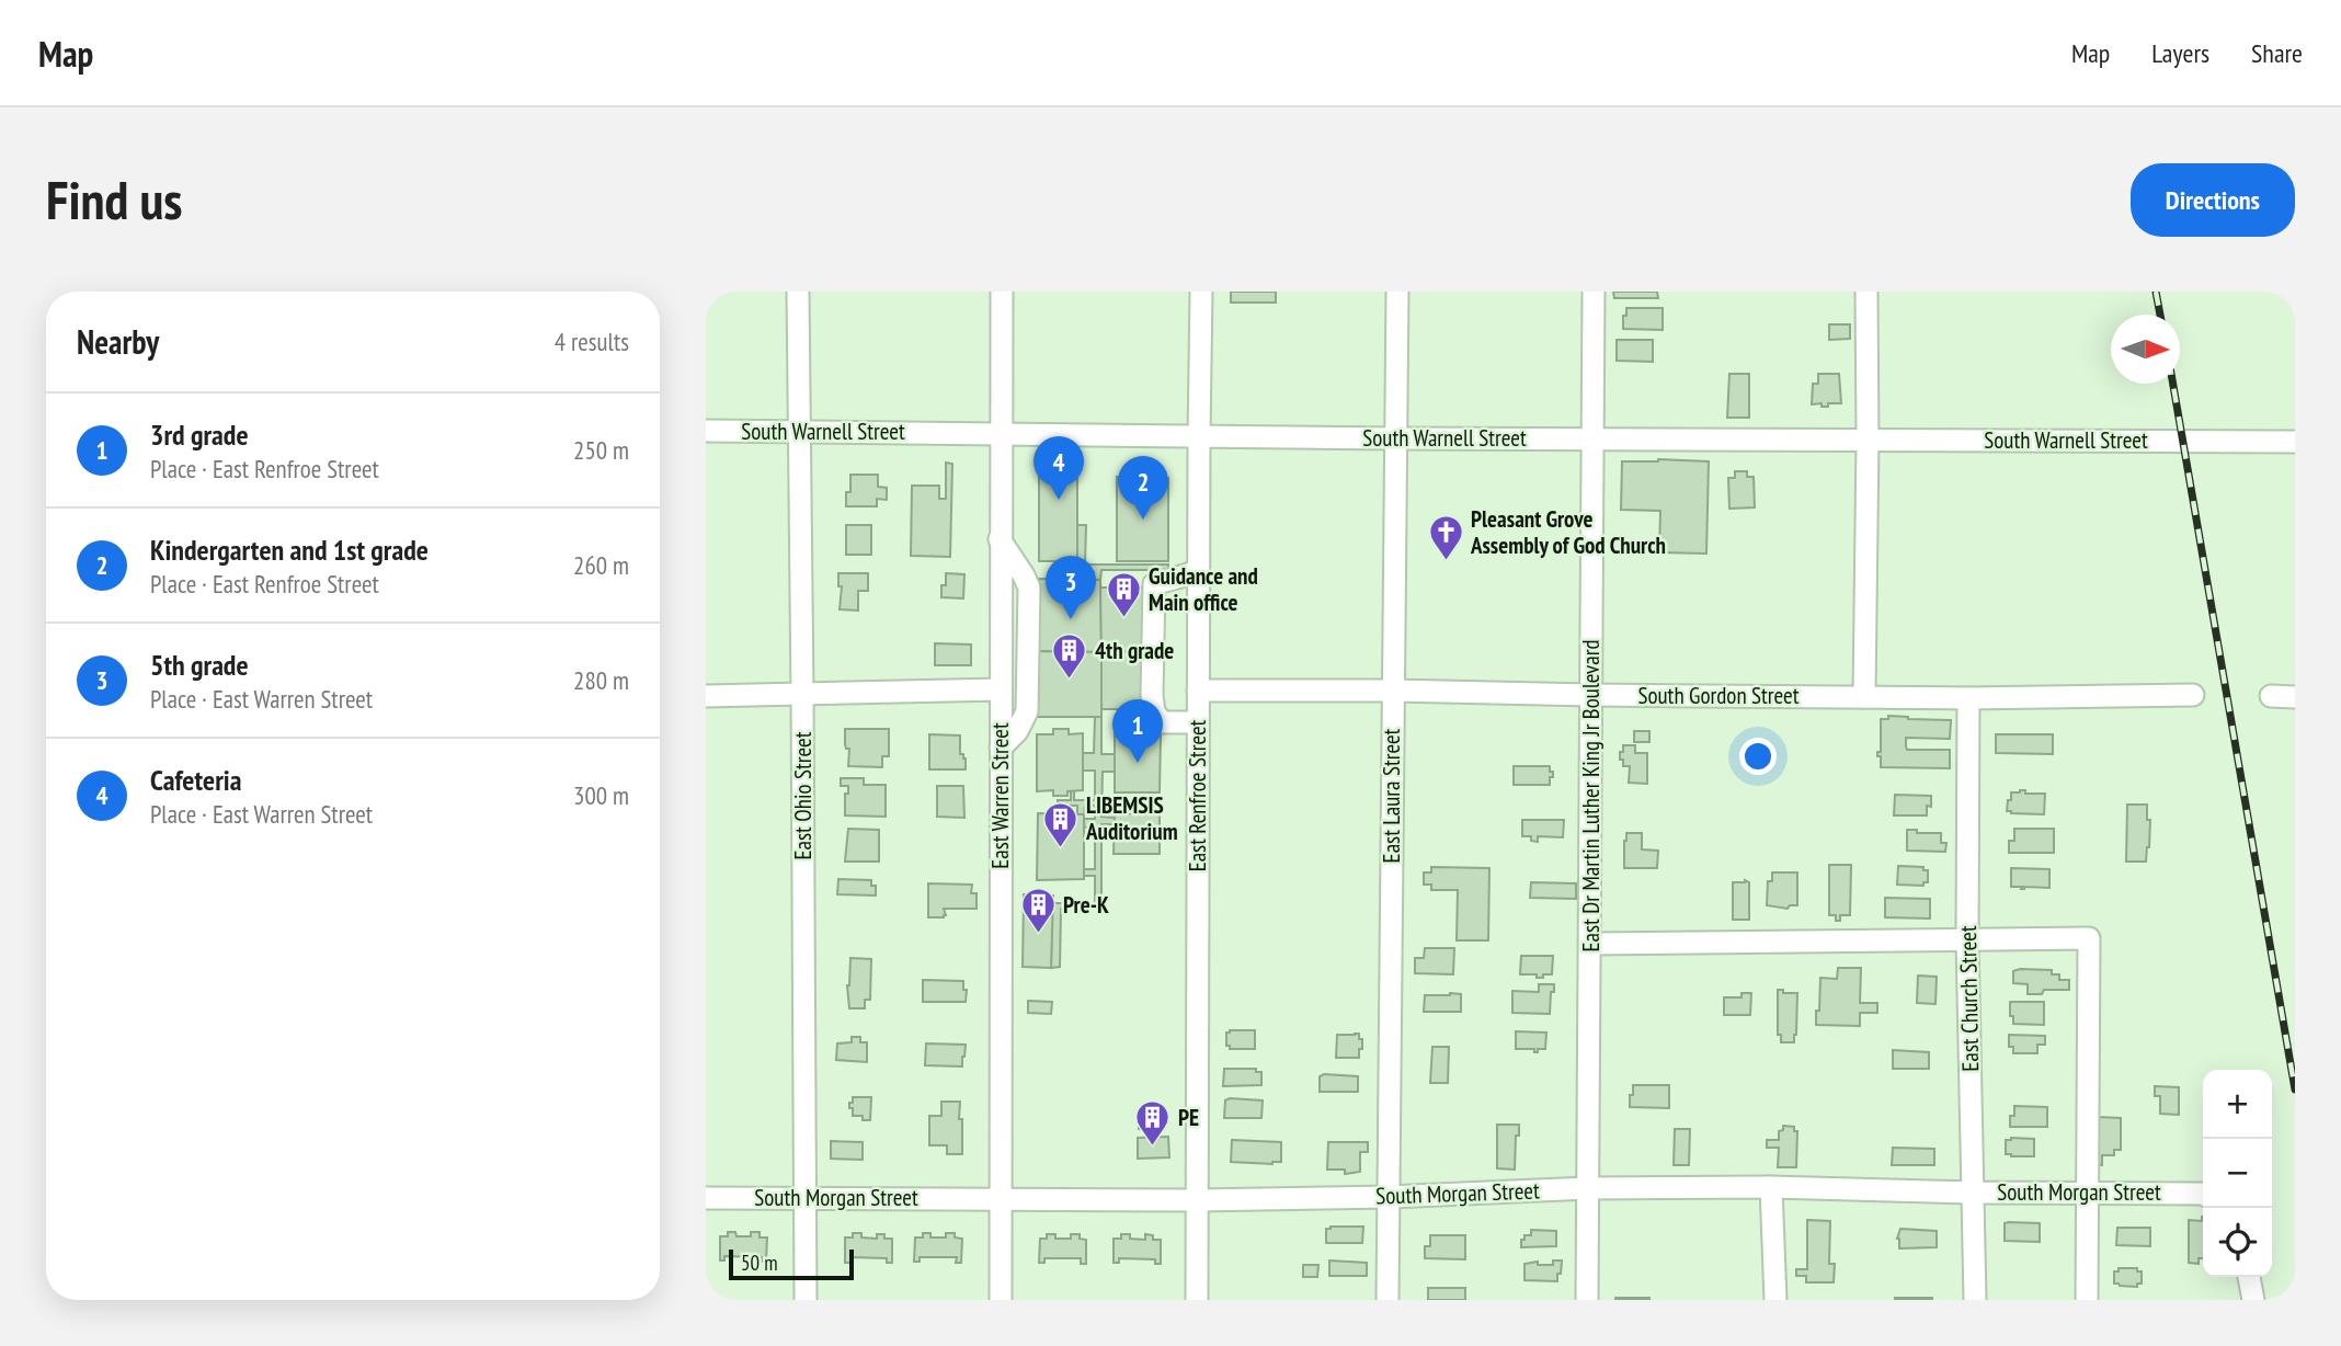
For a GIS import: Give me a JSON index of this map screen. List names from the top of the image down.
{
  "streets": {
    "street": [
      "South Warnell Street",
      "South Gordon Street",
      "East Ohio Street",
      "East Warren Street",
      "East Renfroe Street",
      "East Laura Street",
      "East Dr Martin Luther King Jr Boulevard",
      "East Church Street",
      "South Morgan Street"
    ]
  },
  "crossings": [
    ["South Warnell Street", "East Ohio Street"],
    ["South Warnell Street", "East Warren Street"],
    ["South Warnell Street", "East Renfroe Street"],
    ["South Warnell Street", "East Laura Street"],
    ["South Warnell Street", "East Dr Martin Luther King Jr Boulevard"],
    ["South Gordon Street", "East Renfroe Street"],
    ["South Gordon Street", "East Laura Street"],
    ["South Gordon Street", "East Dr Martin Luther King Jr Boulevard"],
    ["South Gordon Street", "East Church Street"],
    ["East Ohio Street", "South Morgan Street"],
    ["East Warren Street", "South Morgan Street"],
    ["East Renfroe Street", "South Morgan Street"],
    ["East Laura Street", "South Morgan Street"],
    ["East Dr Martin Luther King Jr Boulevard", "South Morgan Street"],
    ["East Church Street", "South Morgan Street"]
  ],
  "places": {
    "church": ["Pleasant Grove Assembly of God Church"],
    "building": [
      "Guidance and Main office",
      "4th grade",
      "LIBEMSIS Auditorium",
      "Pre-K",
      "PE"
    ]
  },
  "scale_bar": "50 m",
  "north": "right",
  "page": {
    "header": "Map",
    "nav": ["Map", "Layers", "Share"],
    "buttons": "Directions",
    "title": "Find us",
    "heading": ["Nearby", "4 results"],
    "list": [
      {
        "mark": "1",
        "name": "3rd grade",
        "note": "Place · East Renfroe Street",
        "value": "250 m"
      },
      {
        "mark": "2",
        "name": "Kindergarten and 1st grade",
        "note": "Place · East Renfroe Street",
        "value": "260 m"
      },
      {
        "mark": "3",
        "name": "5th grade",
        "note": "Place · East Warren Street",
        "value": "280 m"
      },
      {
        "mark": "4",
        "name": "Cafeteria",
        "note": "Place · East Warren Street",
        "value": "300 m"
      }
    ],
    "pins": [
      "4",
      "2",
      "3",
      "1"
    ],
    "map_buttons": ["+", "−"],
    "scale": "50 m"
  }
}
